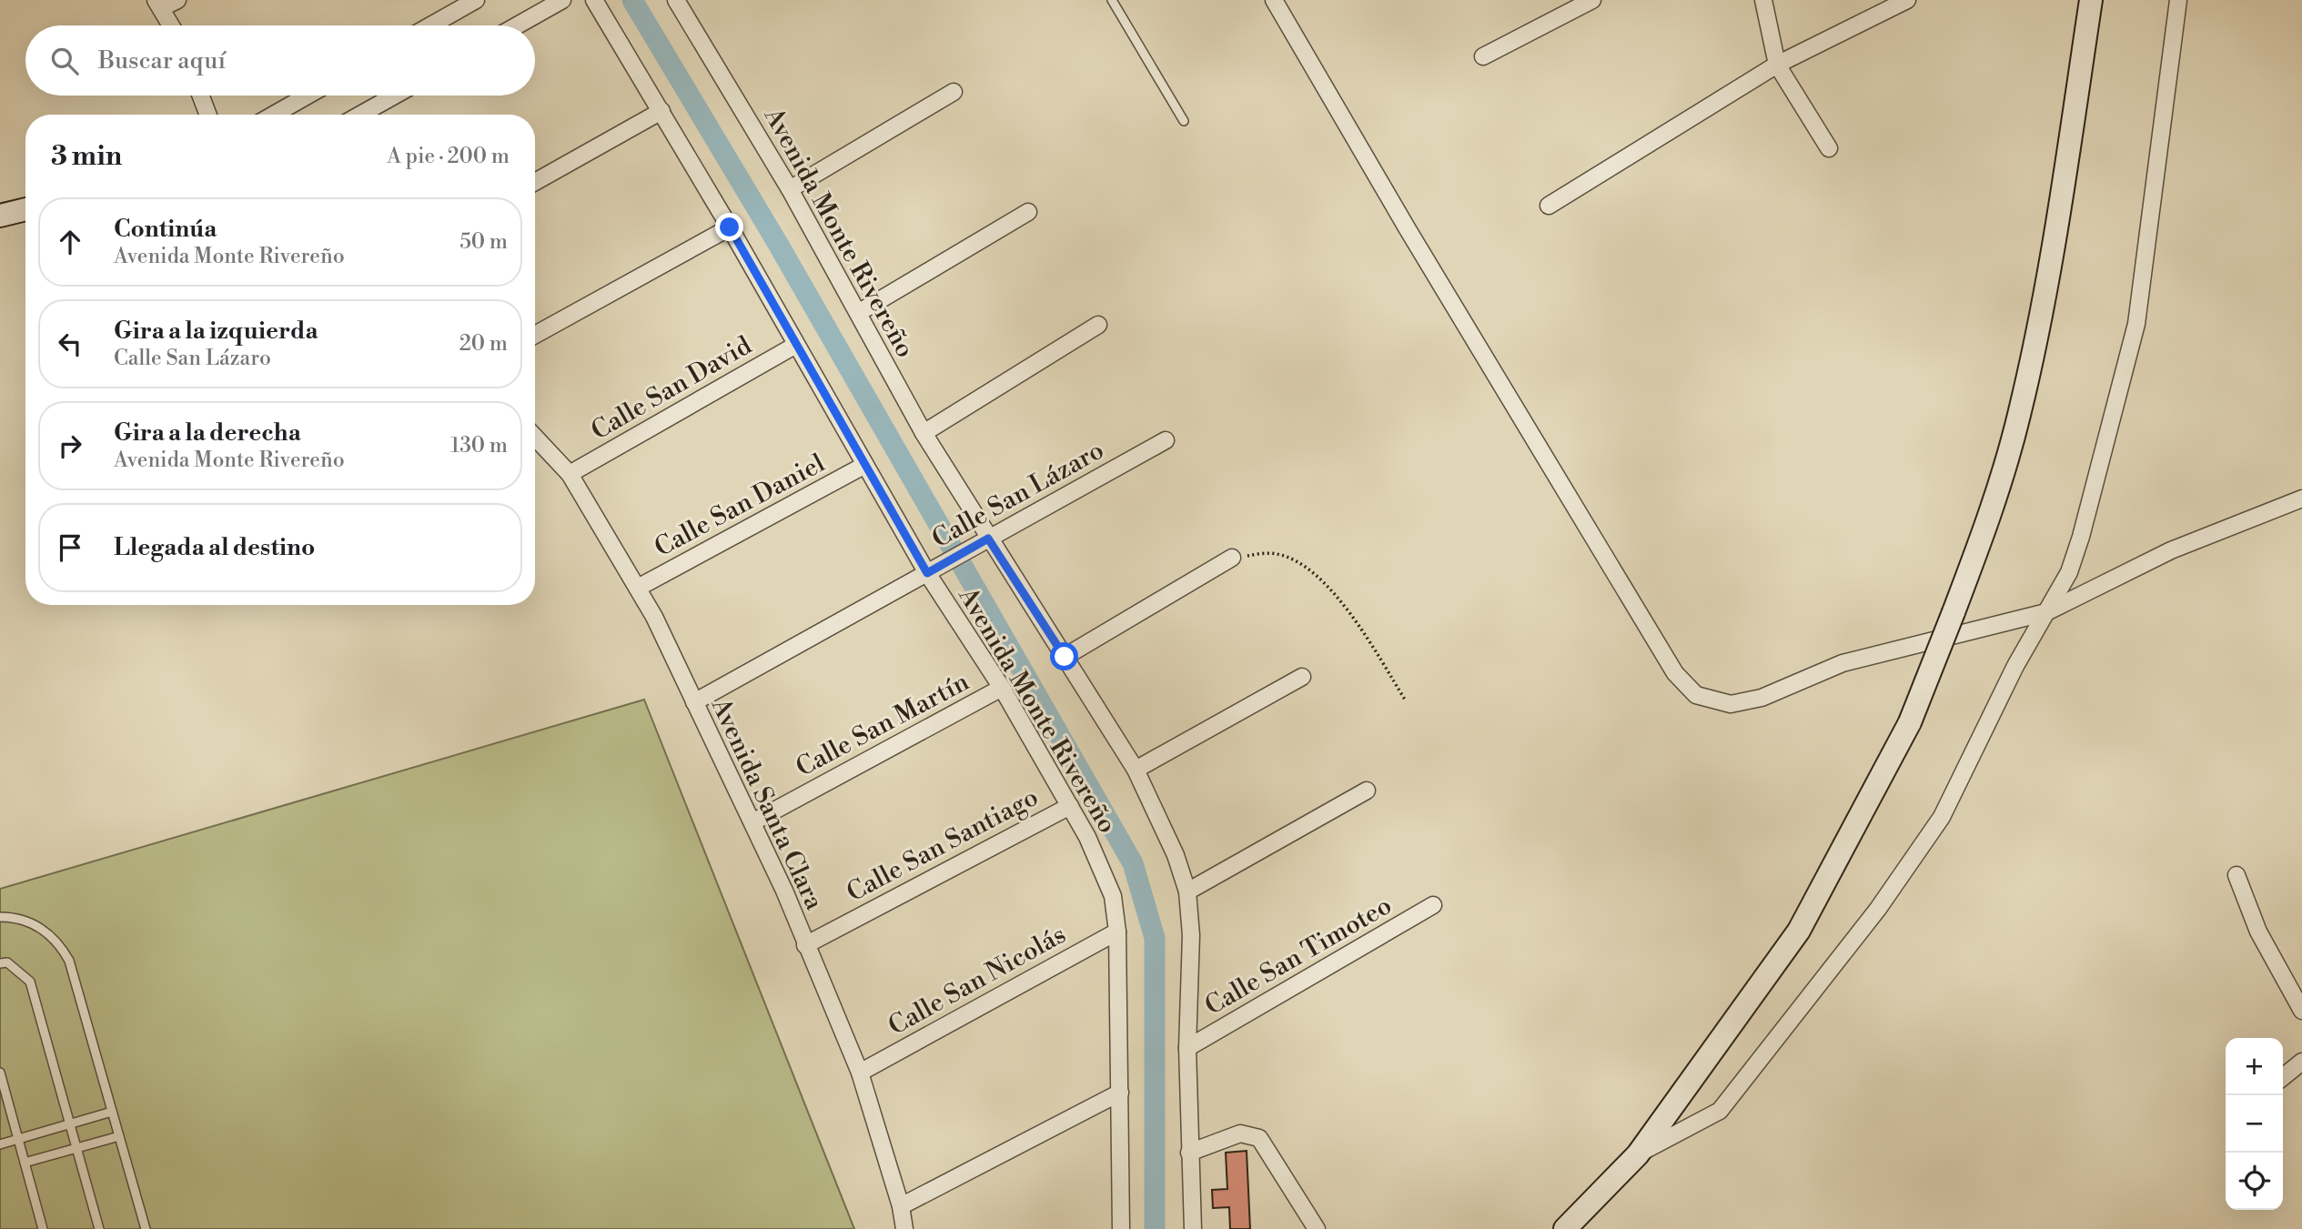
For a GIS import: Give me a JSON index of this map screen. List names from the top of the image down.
{
  "streets": {
    "street": [
      "Avenida Monte Rivereño",
      "Calle San David",
      "Calle San Lázaro",
      "Calle San Daniel",
      "Calle San Martín",
      "Avenida Santa Clara",
      "Calle San Santiago",
      "Calle San Timoteo",
      "Calle San Nicolás"
    ]
  },
  "crossings": [
    ["Avenida Monte Rivereño", "Calle San David"],
    ["Avenida Monte Rivereño", "Calle San Lázaro"],
    ["Avenida Monte Rivereño", "Calle San Daniel"],
    ["Avenida Monte Rivereño", "Calle San Martín"],
    ["Avenida Monte Rivereño", "Calle San Santiago"],
    ["Avenida Monte Rivereño", "Calle San Timoteo"],
    ["Avenida Monte Rivereño", "Calle San Nicolás"],
    ["Calle San David", "Avenida Santa Clara"],
    ["Calle San Lázaro", "Avenida Santa Clara"],
    ["Calle San Daniel", "Avenida Santa Clara"],
    ["Calle San Martín", "Avenida Santa Clara"],
    ["Avenida Santa Clara", "Calle San Santiago"],
    ["Avenida Santa Clara", "Calle San Nicolás"]
  ],
  "page": {
    "search": "Buscar aquí",
    "heading": ["3 min", "A pie · 200 m"],
    "list": [
      ["Continúa", "Avenida Monte Rivereño", "50 m"],
      ["Gira a la izquierda", "Calle San Lázaro", "20 m"],
      ["Gira a la derecha", "Avenida Monte Rivereño", "130 m"],
      "Llegada al destino"
    ],
    "map_buttons": ["+", "−"]
  }
}
